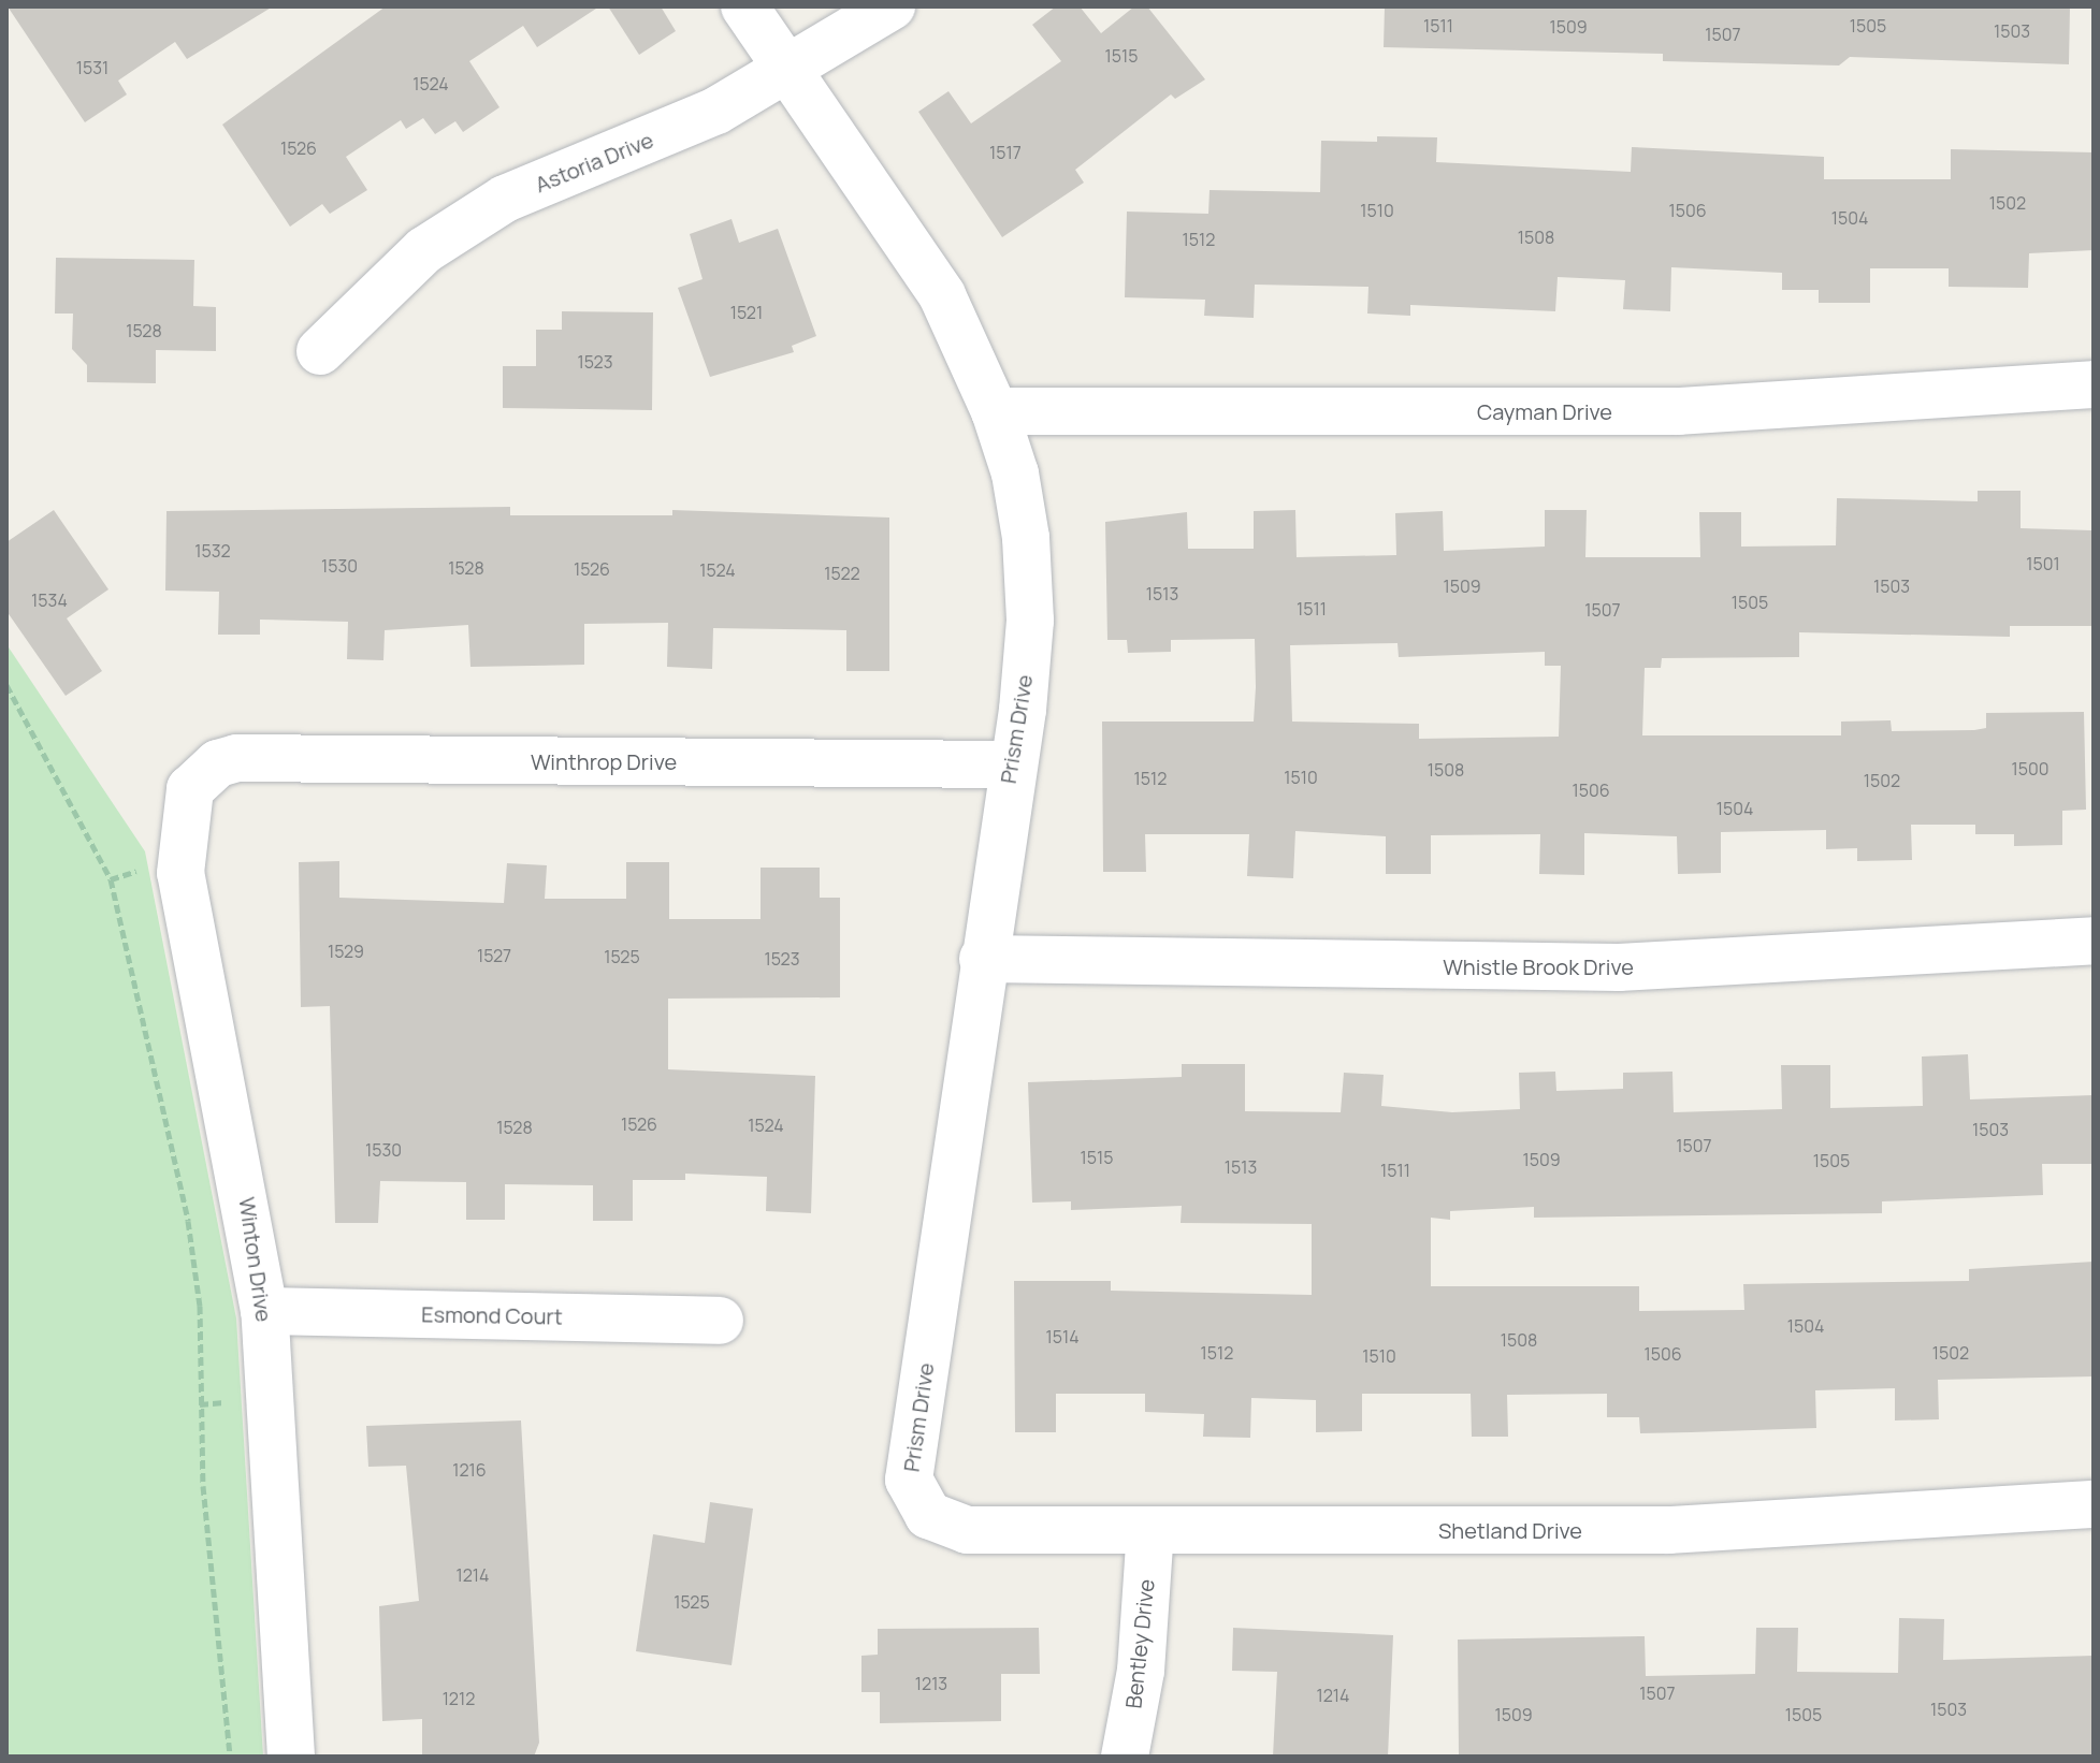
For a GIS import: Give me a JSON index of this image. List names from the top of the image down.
{
  "streets": {
    "street": [
      "Astoria Drive",
      "Cayman Drive",
      "Prism Drive",
      "Winthrop Drive",
      "Whistle Brook Drive",
      "Winton Drive",
      "Esmond Court",
      "Shetland Drive",
      "Bentley Drive"
    ]
  },
  "crossings": [
    ["Astoria Drive", "Prism Drive"],
    ["Cayman Drive", "Prism Drive"],
    ["Prism Drive", "Winthrop Drive"],
    ["Prism Drive", "Whistle Brook Drive"],
    ["Prism Drive", "Shetland Drive"],
    ["Winthrop Drive", "Winton Drive"],
    ["Winton Drive", "Esmond Court"],
    ["Shetland Drive", "Bentley Drive"]
  ],
  "house_numbers": [
    "1511",
    "1505",
    "1509",
    "1503",
    "1507",
    "1515",
    "1531",
    "1524",
    "1526",
    "1517",
    "1502",
    "1510",
    "1506",
    "1504",
    "1508",
    "1512",
    "1521",
    "1528",
    "1523",
    "1532",
    "1501",
    "1530",
    "1528",
    "1526",
    "1524",
    "1522",
    "1509",
    "1503",
    "1513",
    "1534",
    "1505",
    "1511",
    "1507",
    "1500",
    "1508",
    "1510",
    "1512",
    "1502",
    "1506",
    "1504",
    "1529",
    "1527",
    "1525",
    "1523",
    "1526",
    "1524",
    "1528",
    "1503",
    "1507",
    "1530",
    "1515",
    "1509",
    "1505",
    "1513",
    "1511",
    "1504",
    "1514",
    "1508",
    "1512",
    "1502",
    "1506",
    "1510",
    "1216",
    "1214",
    "1525",
    "1213",
    "1507",
    "1214",
    "1212",
    "1503",
    "1509",
    "1505"
  ]
}
